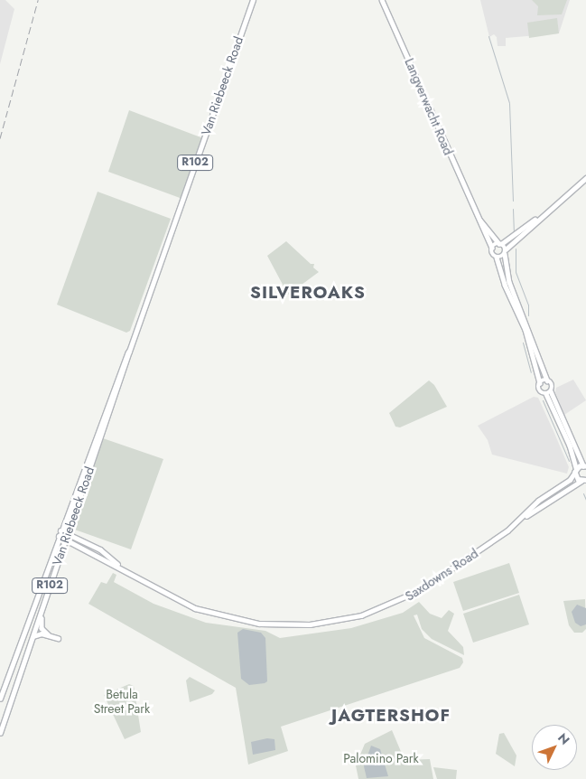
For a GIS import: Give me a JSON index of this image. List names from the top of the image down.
{
  "streets": {
    "street": [
      "Van Riebeeck Road",
      "Langverwacht Road",
      "R102",
      "Saxdowns Road"
    ]
  },
  "crossings": [
    ["Van Riebeeck Road", "Saxdowns Road"]
  ],
  "districts": ["SILVEROAKS", "JAGTERSHOF"],
  "parks": ["Betula Street Park", "Palomino Park"],
  "north": "top right"
}
